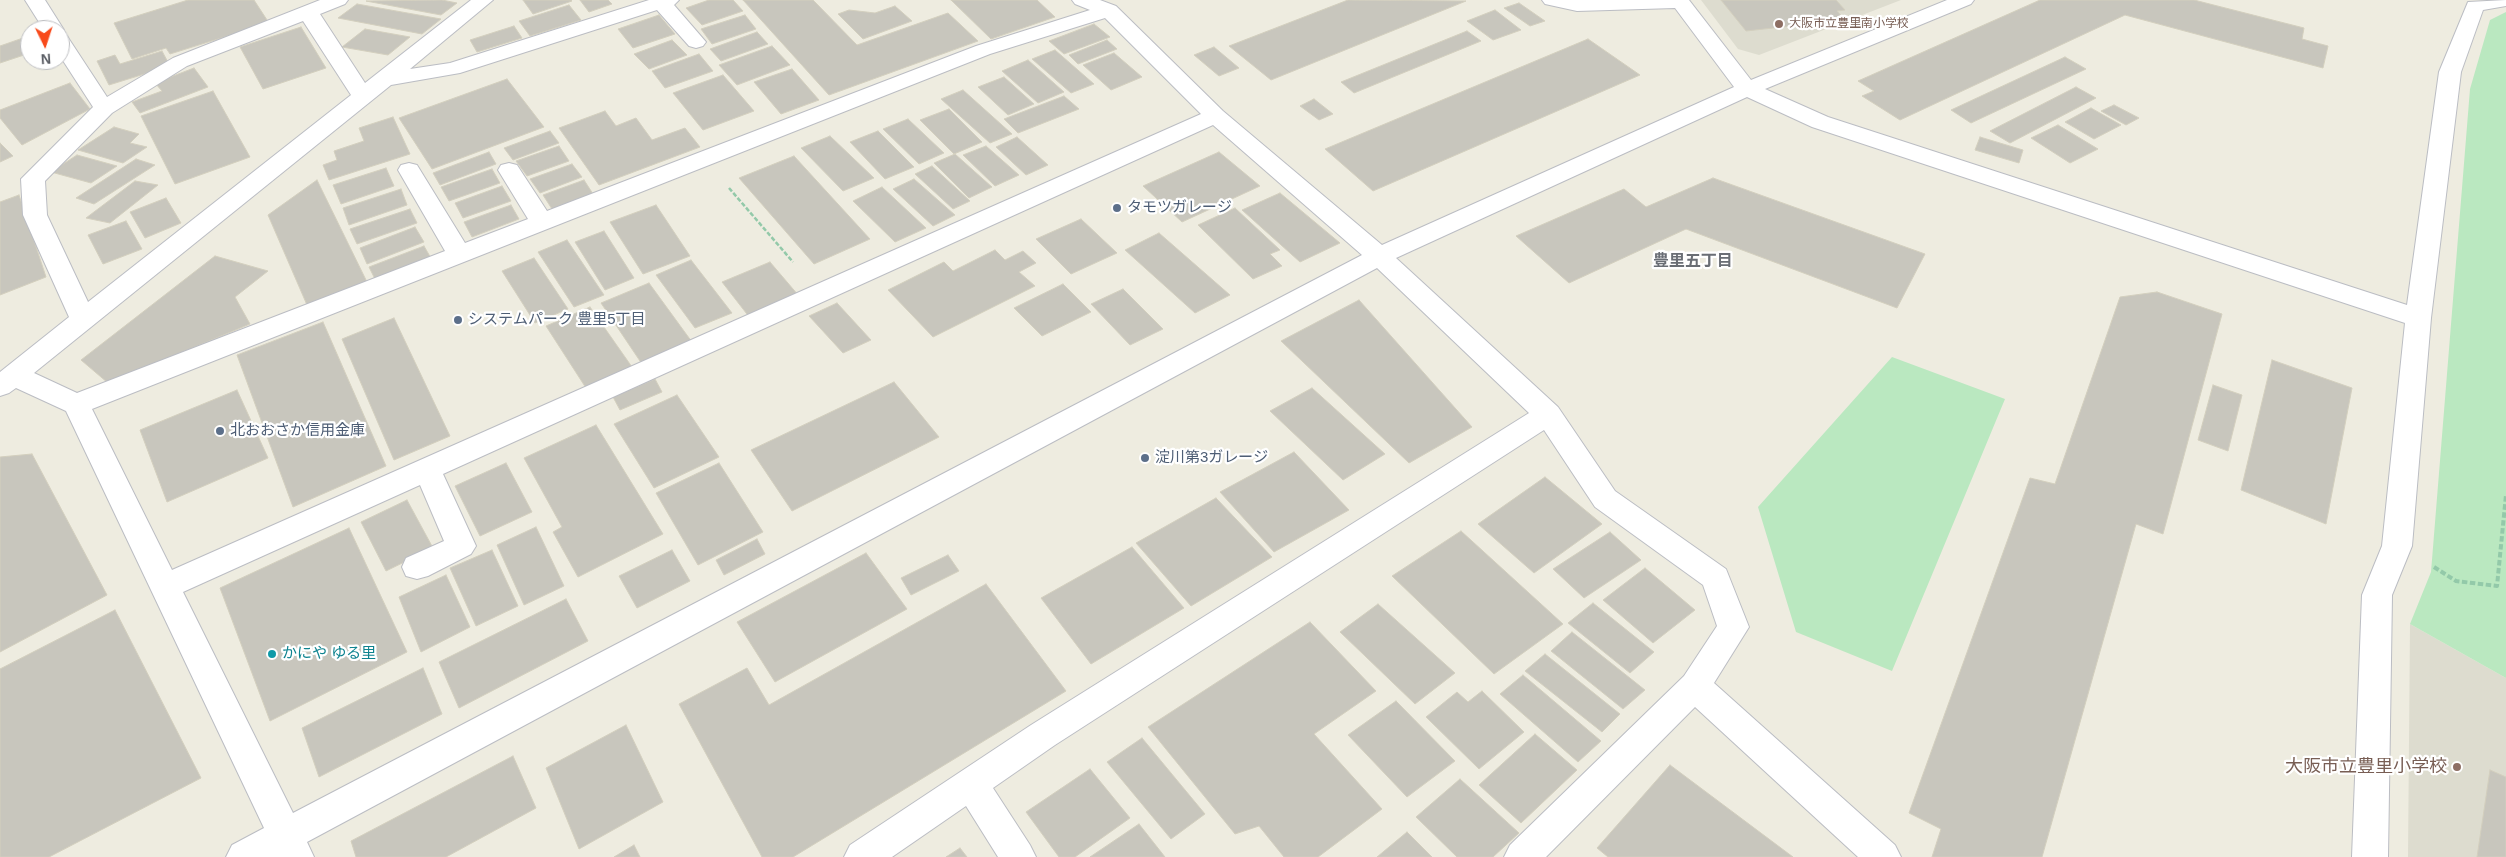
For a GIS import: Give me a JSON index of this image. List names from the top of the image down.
{
  "districts": ["豊里五丁目"],
  "places": [
    "大阪市立豊里南小学校",
    "タモツガレージ",
    "システムパーク 豊里5丁目",
    "北おおさか信用金庫",
    "淀川第3ガレージ",
    "かにや ゆる里",
    "大阪市立豊里小学校"
  ],
  "north": "bottom"
}
